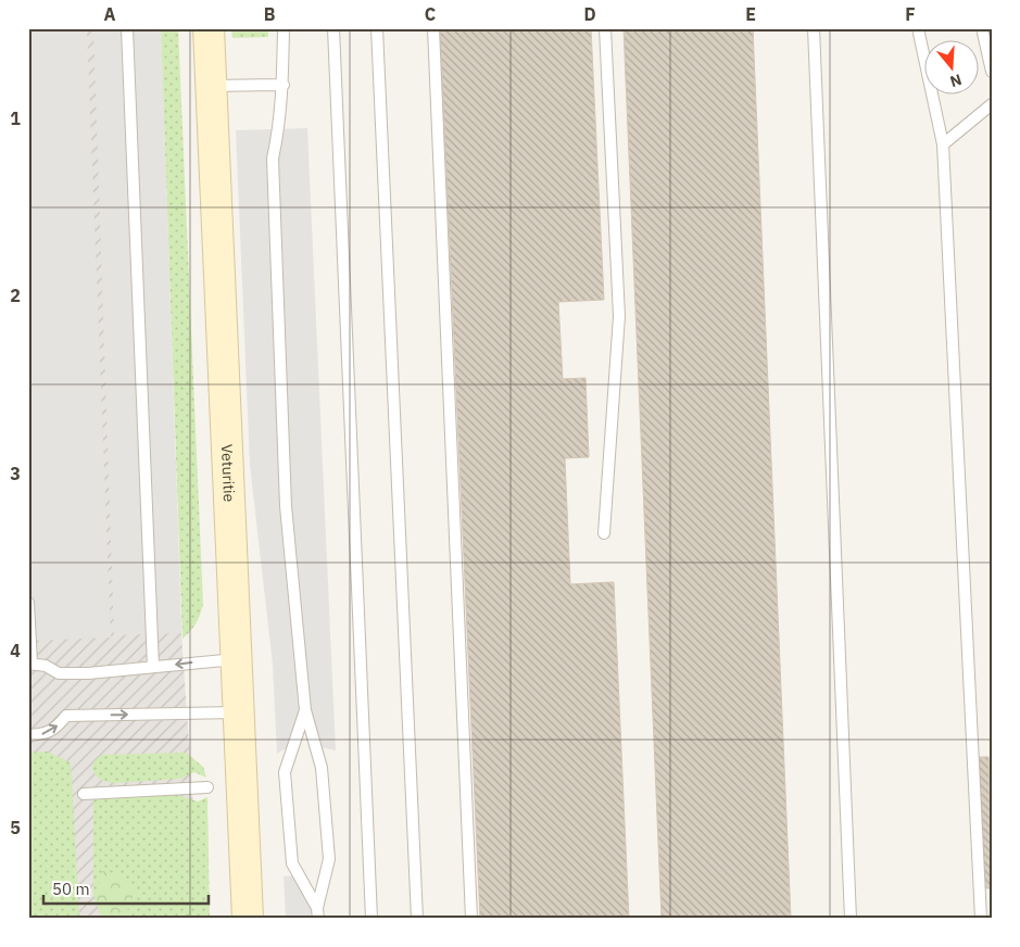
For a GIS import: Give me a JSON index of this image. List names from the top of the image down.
{
  "streets": {
    "main road": ["Veturitie"]
  },
  "scale_bar": "50 m",
  "north": "bottom",
  "grid": {
    "columns": [
      "A",
      "B",
      "C",
      "D",
      "E",
      "F"
    ],
    "rows": [
      "1",
      "2",
      "3",
      "4",
      "5"
    ]
  }
}
